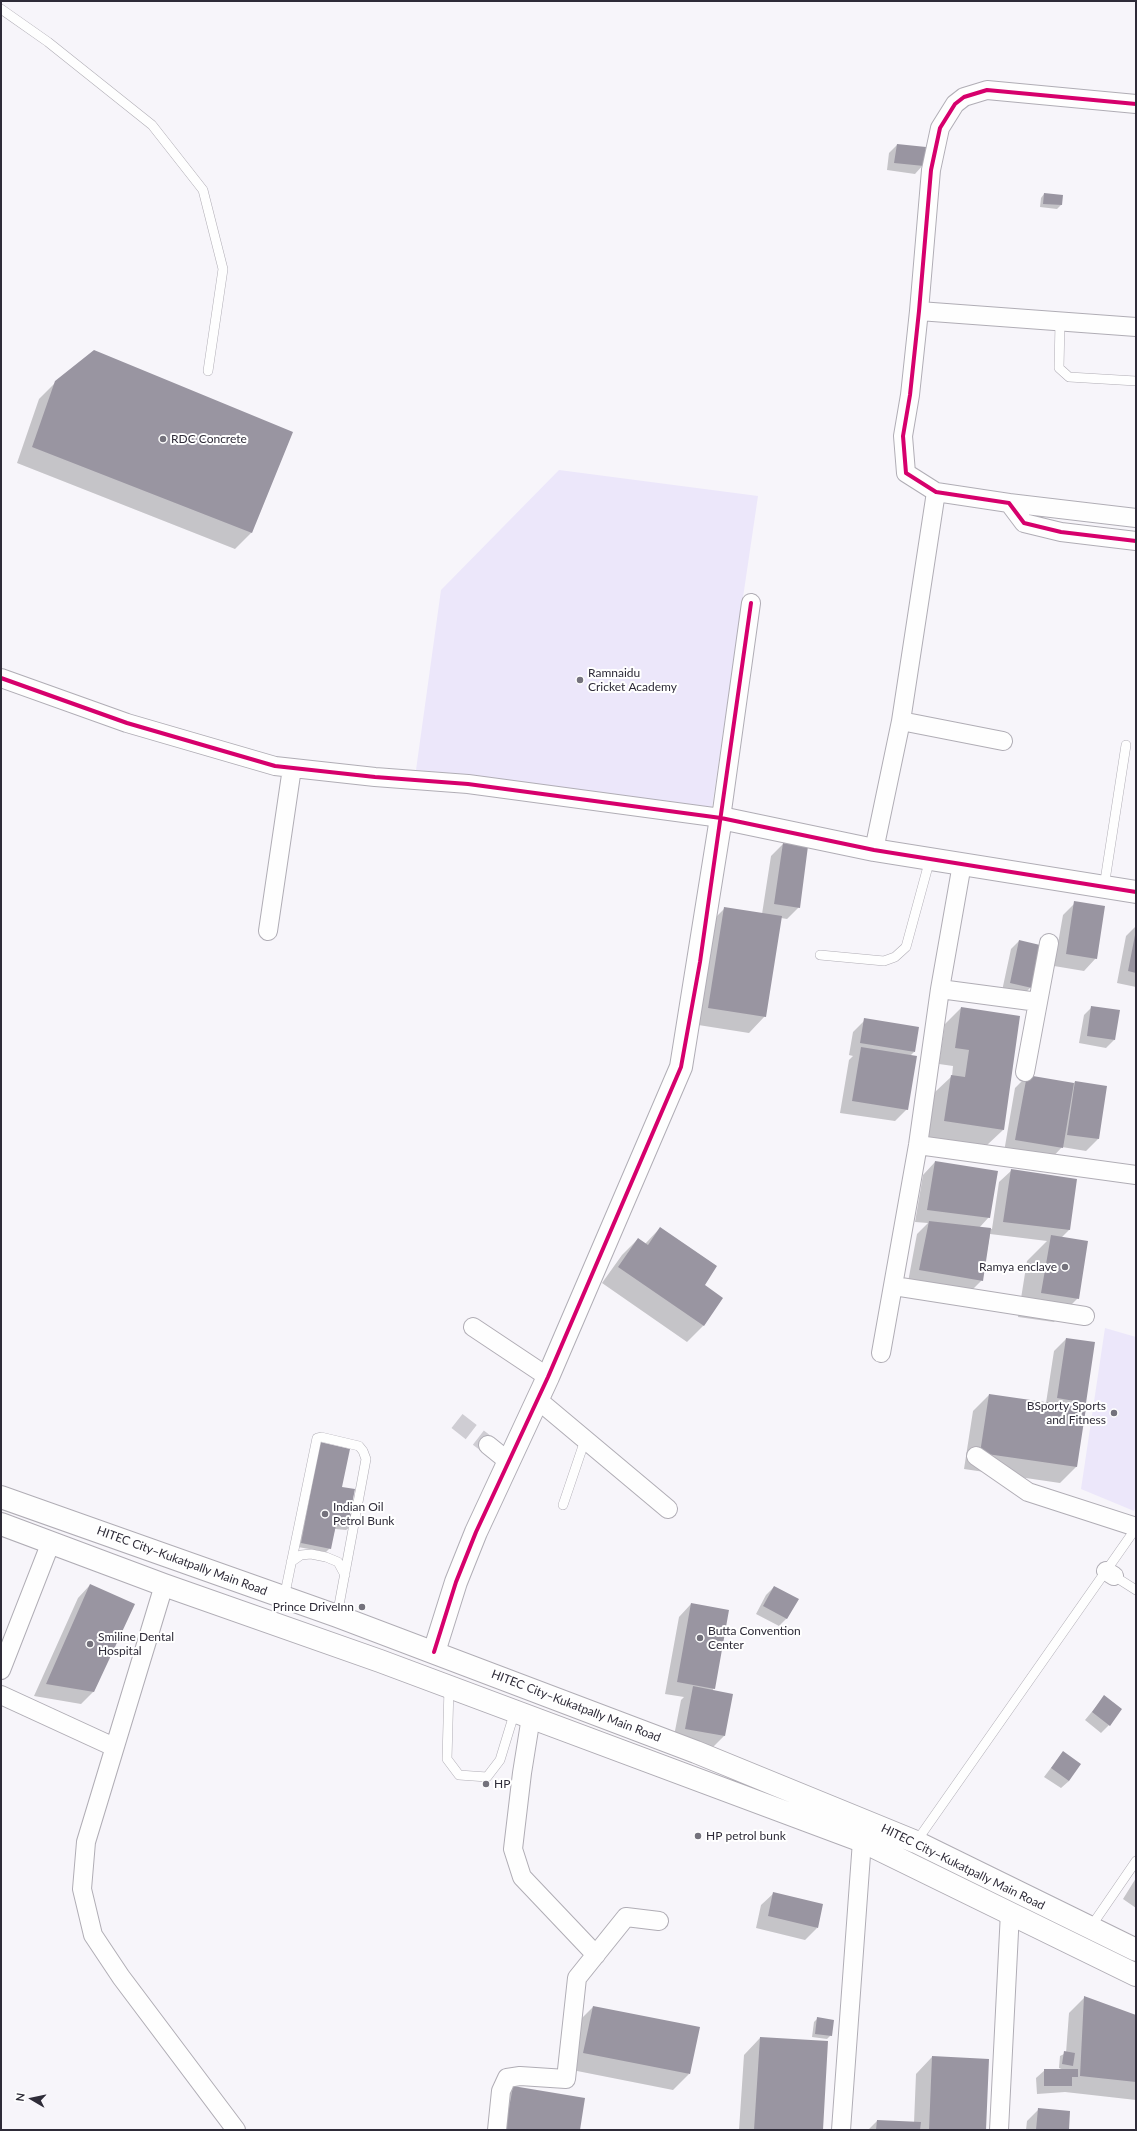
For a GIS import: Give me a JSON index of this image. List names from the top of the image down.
{
  "streets": {
    "main road": ["HITEC City–Kukatpally Main Road"]
  },
  "places": [
    "RDC Concrete",
    "Ramnaidu Cricket Academy",
    "Ramya enclave",
    "BSporty Sports and Fitness",
    "Indian Oil Petrol Bunk",
    "Prince DriveInn",
    "Butta Convention Center",
    "Smiline Dental Hospital",
    "HP",
    "HP petrol bunk"
  ],
  "north": "left"
}
